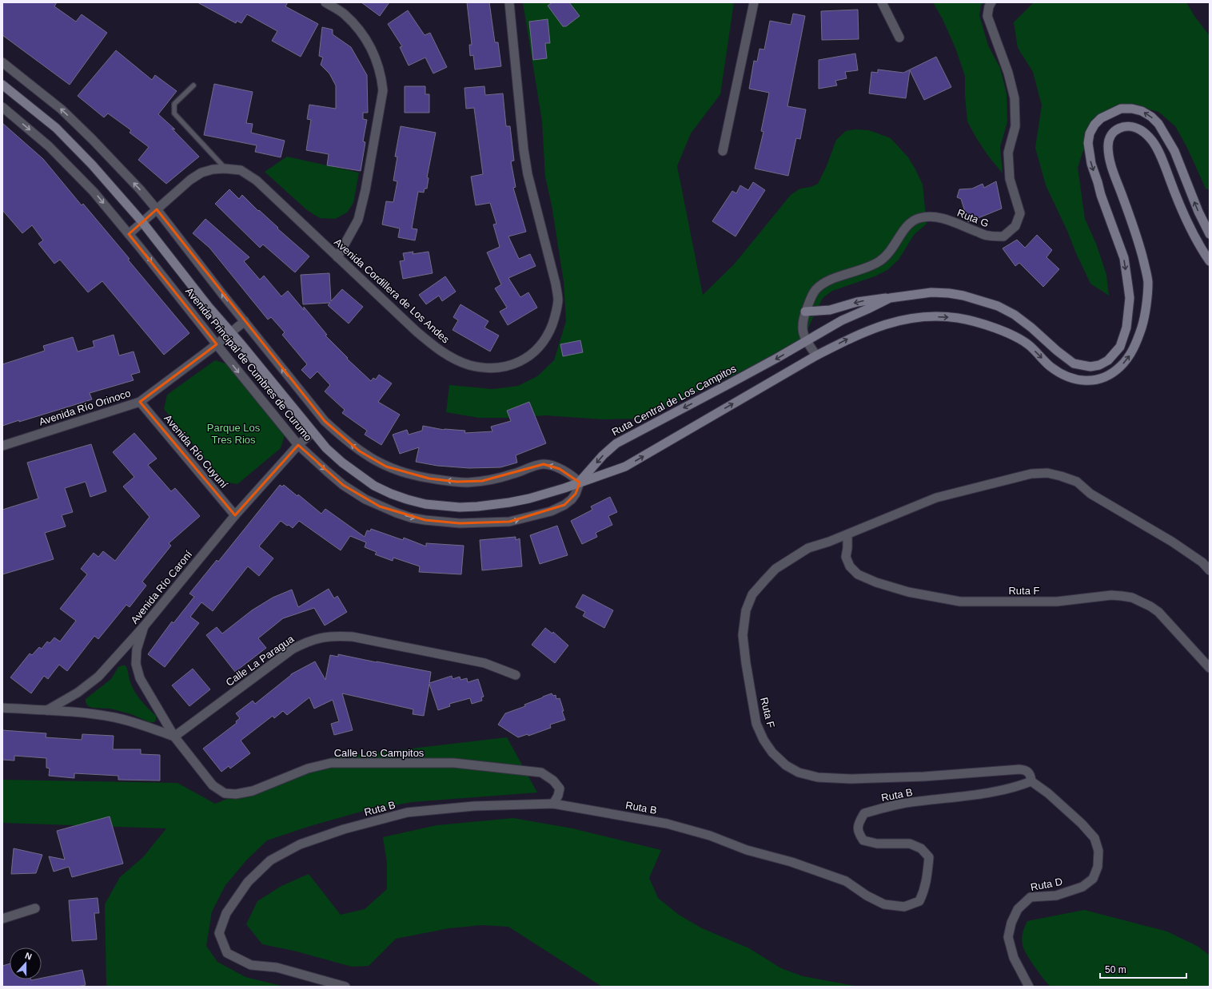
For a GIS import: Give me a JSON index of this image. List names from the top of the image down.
{
  "streets": {
    "main road": ["Avenida Principal de Cumbres de Curumo", "Ruta Central de Los Campitos"],
    "street": [
      "Ruta G",
      "Avenida Cordillera de Los Andes",
      "Avenida Río Orinoco",
      "Avenida Río Cuyuní",
      "Avenida Río Caroní",
      "Ruta F",
      "Calle La Paragua",
      "Calle Los Campitos",
      "Ruta B",
      "Ruta D"
    ]
  },
  "crossings": [
    ["Ruta G", "Ruta Central de Los Campitos"],
    ["Avenida Cordillera de Los Andes", "Avenida Principal de Cumbres de Curumo"],
    ["Avenida Principal de Cumbres de Curumo", "Ruta Central de Los Campitos"],
    ["Avenida Principal de Cumbres de Curumo", "Avenida Río Orinoco"],
    ["Avenida Principal de Cumbres de Curumo", "Avenida Río Caroní"],
    ["Avenida Río Orinoco", "Avenida Río Cuyuní"],
    ["Avenida Río Cuyuní", "Avenida Río Caroní"],
    ["Avenida Río Caroní", "Calle Los Campitos"],
    ["Ruta F", "Ruta B"],
    ["Ruta F", "Ruta D"],
    ["Calle La Paragua", "Calle Los Campitos"],
    ["Calle Los Campitos", "Ruta B"],
    ["Ruta B", "Ruta D"]
  ],
  "parks": ["Parque Los Tres Rios"],
  "scale_bar": "50 m",
  "north": "top"
}
